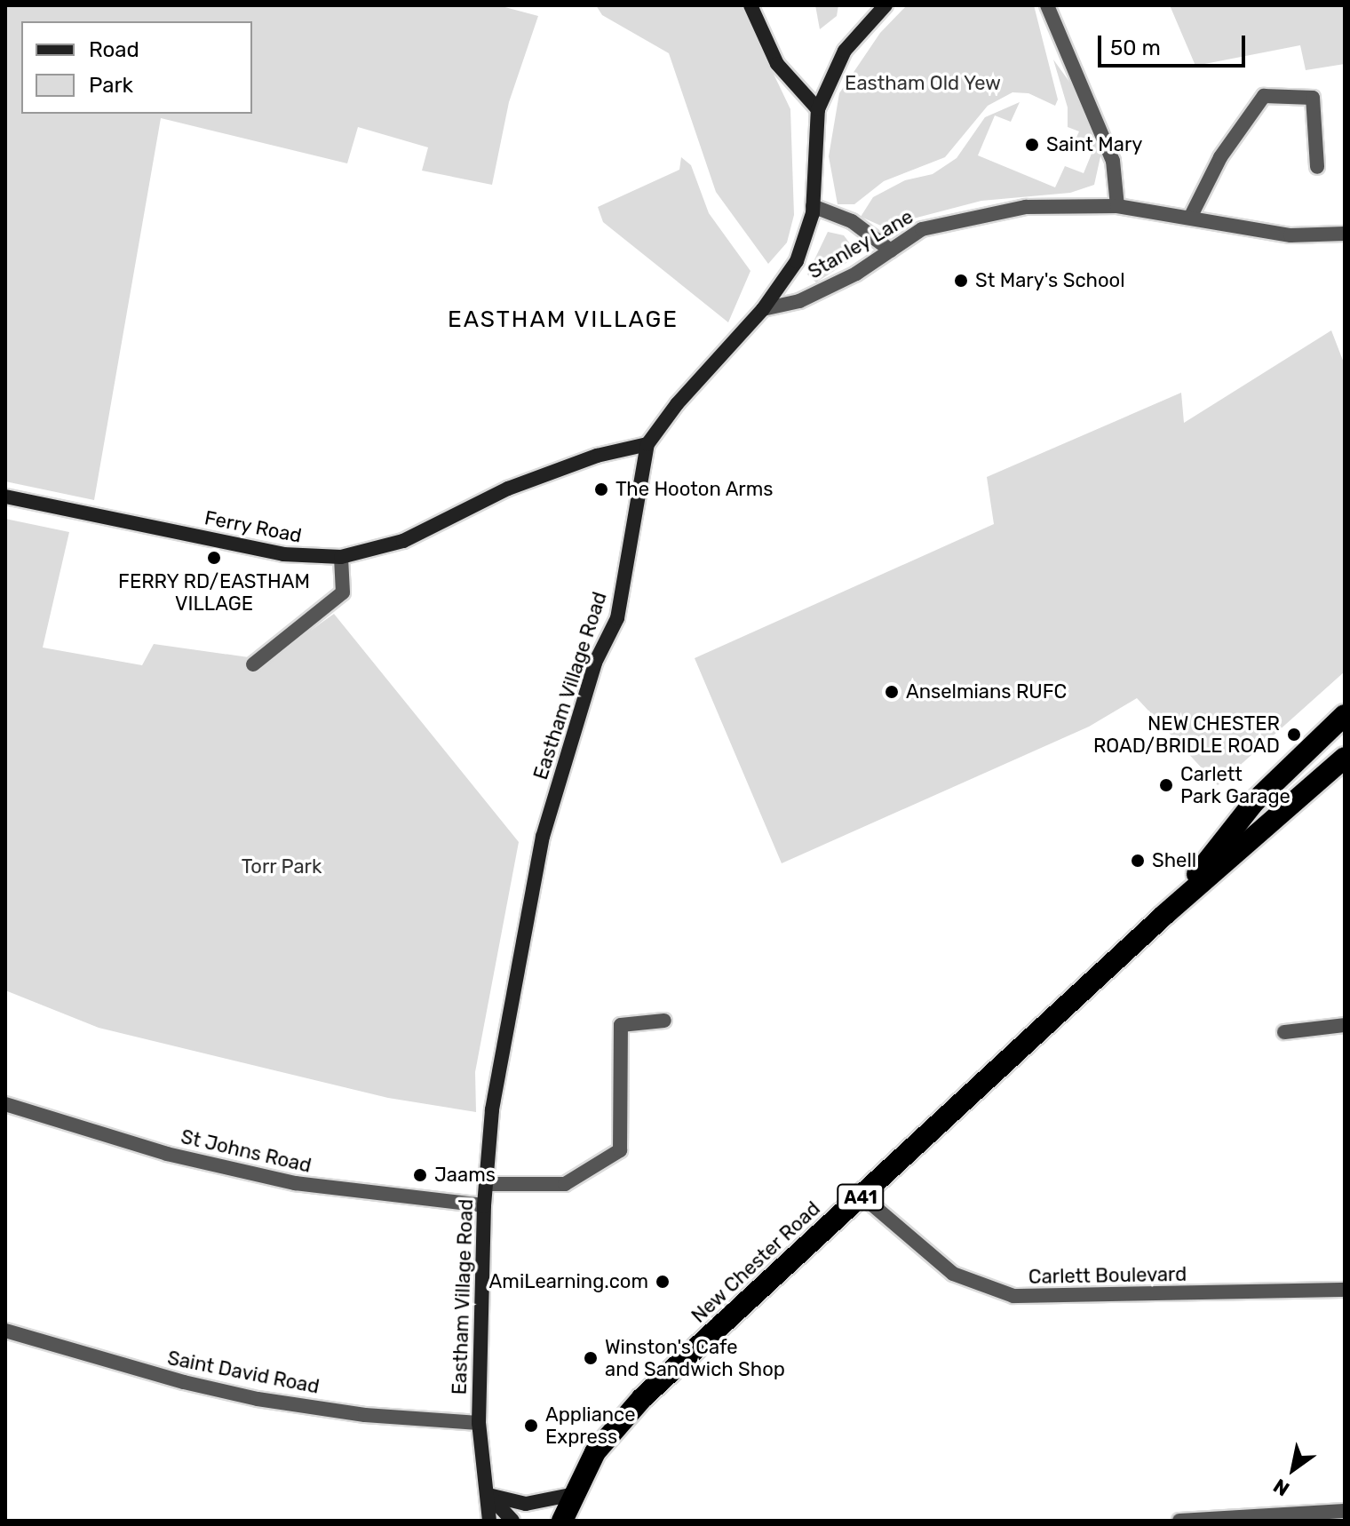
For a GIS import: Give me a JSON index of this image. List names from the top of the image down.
{
  "streets": {
    "highway": ["A41", "New Chester Road"],
    "main road": ["Ferry Road", "Eastham Village Road"],
    "street": [
      "Stanley Lane",
      "St Johns Road",
      "Carlett Boulevard",
      "Saint David Road"
    ]
  },
  "crossings": [
    ["Stanley Lane", "Eastham Village Road"],
    ["Ferry Road", "Eastham Village Road"],
    ["Eastham Village Road", "St Johns Road"],
    ["Eastham Village Road", "Saint David Road"],
    ["New Chester Road", "Carlett Boulevard"]
  ],
  "districts": ["EASTHAM VILLAGE"],
  "parks": ["Eastham Old Yew", "Torr Park"],
  "places": [
    "Saint Mary",
    "St Mary's School",
    "The Hooton Arms",
    "FERRY RD/EASTHAM VILLAGE",
    "Anselmians RUFC",
    "NEW CHESTER ROAD/BRIDLE ROAD",
    "Carlett Park Garage",
    "Shell",
    "Jaams",
    "AmiLearning.com",
    "Winston's Cafe and Sandwich Shop",
    "Appliance Express"
  ],
  "legend": ["Road", "Park"],
  "scale_bar": "50 m",
  "north": "bottom left"
}
